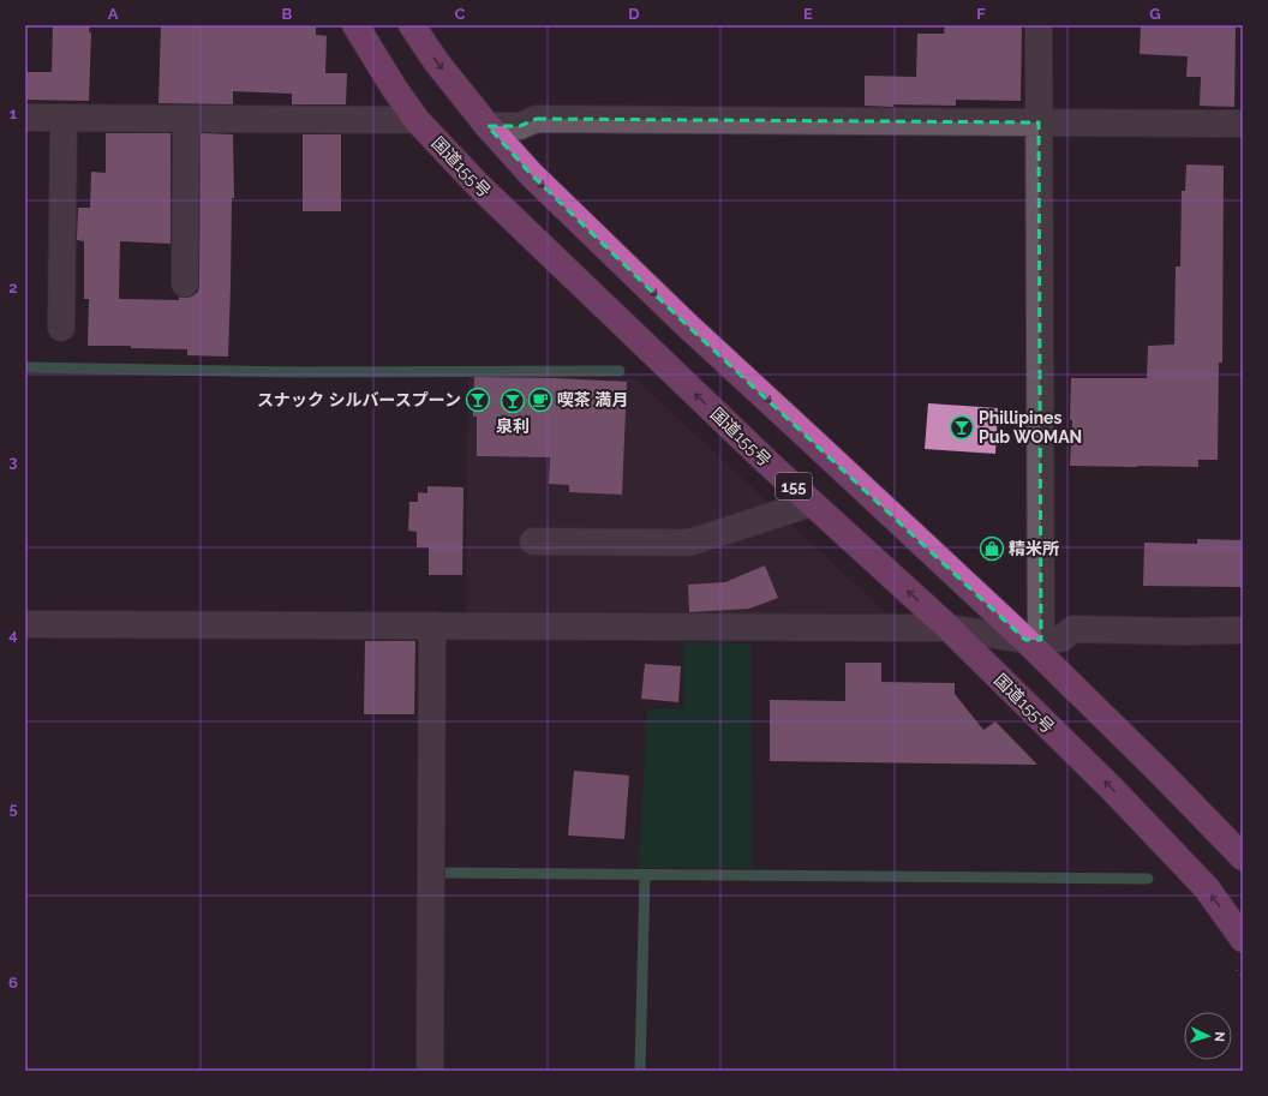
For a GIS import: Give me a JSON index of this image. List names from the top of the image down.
{
  "streets": {
    "highway": ["国道155号", "155"]
  },
  "places": {
    "bar": ["スナック シルバースプーン", "泉利", "Phillipines Pub WOMAN"],
    "cafe": ["喫茶 満月"],
    "shop": ["精米所"]
  },
  "north": "right",
  "grid": {
    "columns": [
      "A",
      "B",
      "C",
      "D",
      "E",
      "F",
      "G"
    ],
    "rows": [
      "1",
      "2",
      "3",
      "4",
      "5",
      "6"
    ]
  }
}
